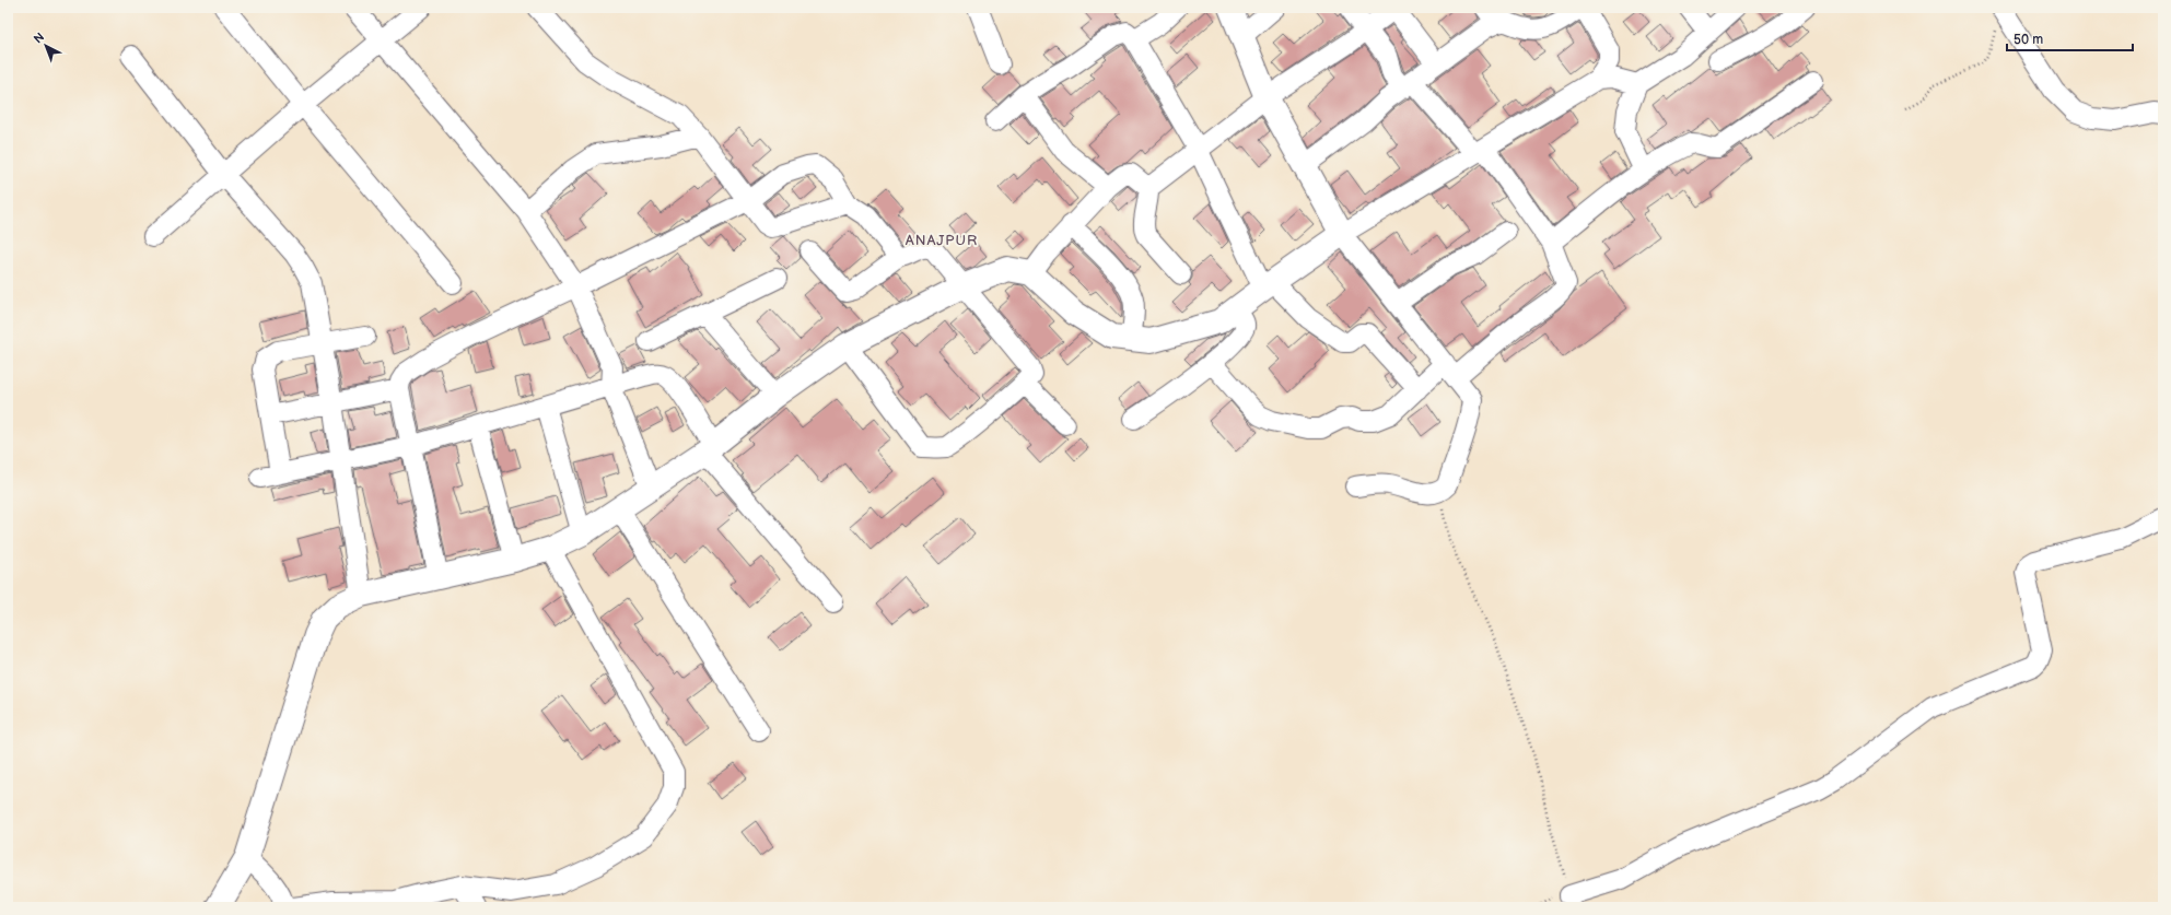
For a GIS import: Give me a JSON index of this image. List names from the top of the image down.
{
  "districts": ["ANAJPUR"],
  "scale_bar": "50 m",
  "north": "top left"
}
